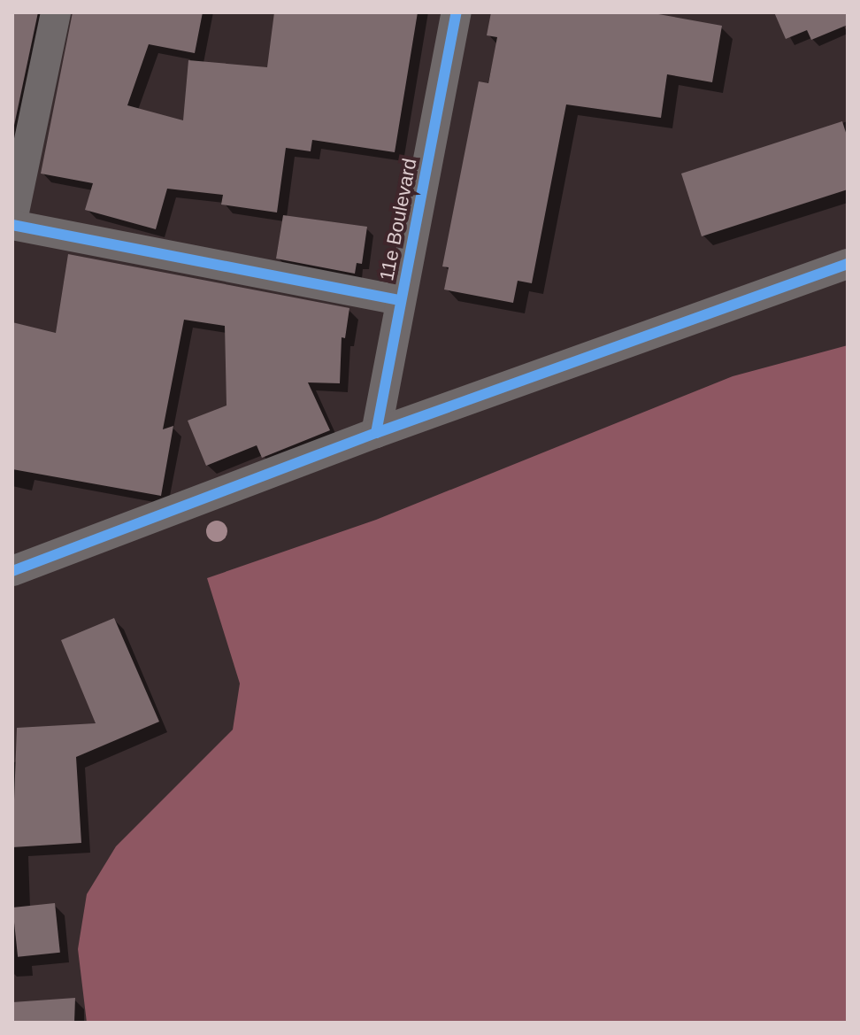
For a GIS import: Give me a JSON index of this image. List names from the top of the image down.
{
  "streets": {
    "street": ["11e Boulevard"]
  }
}
